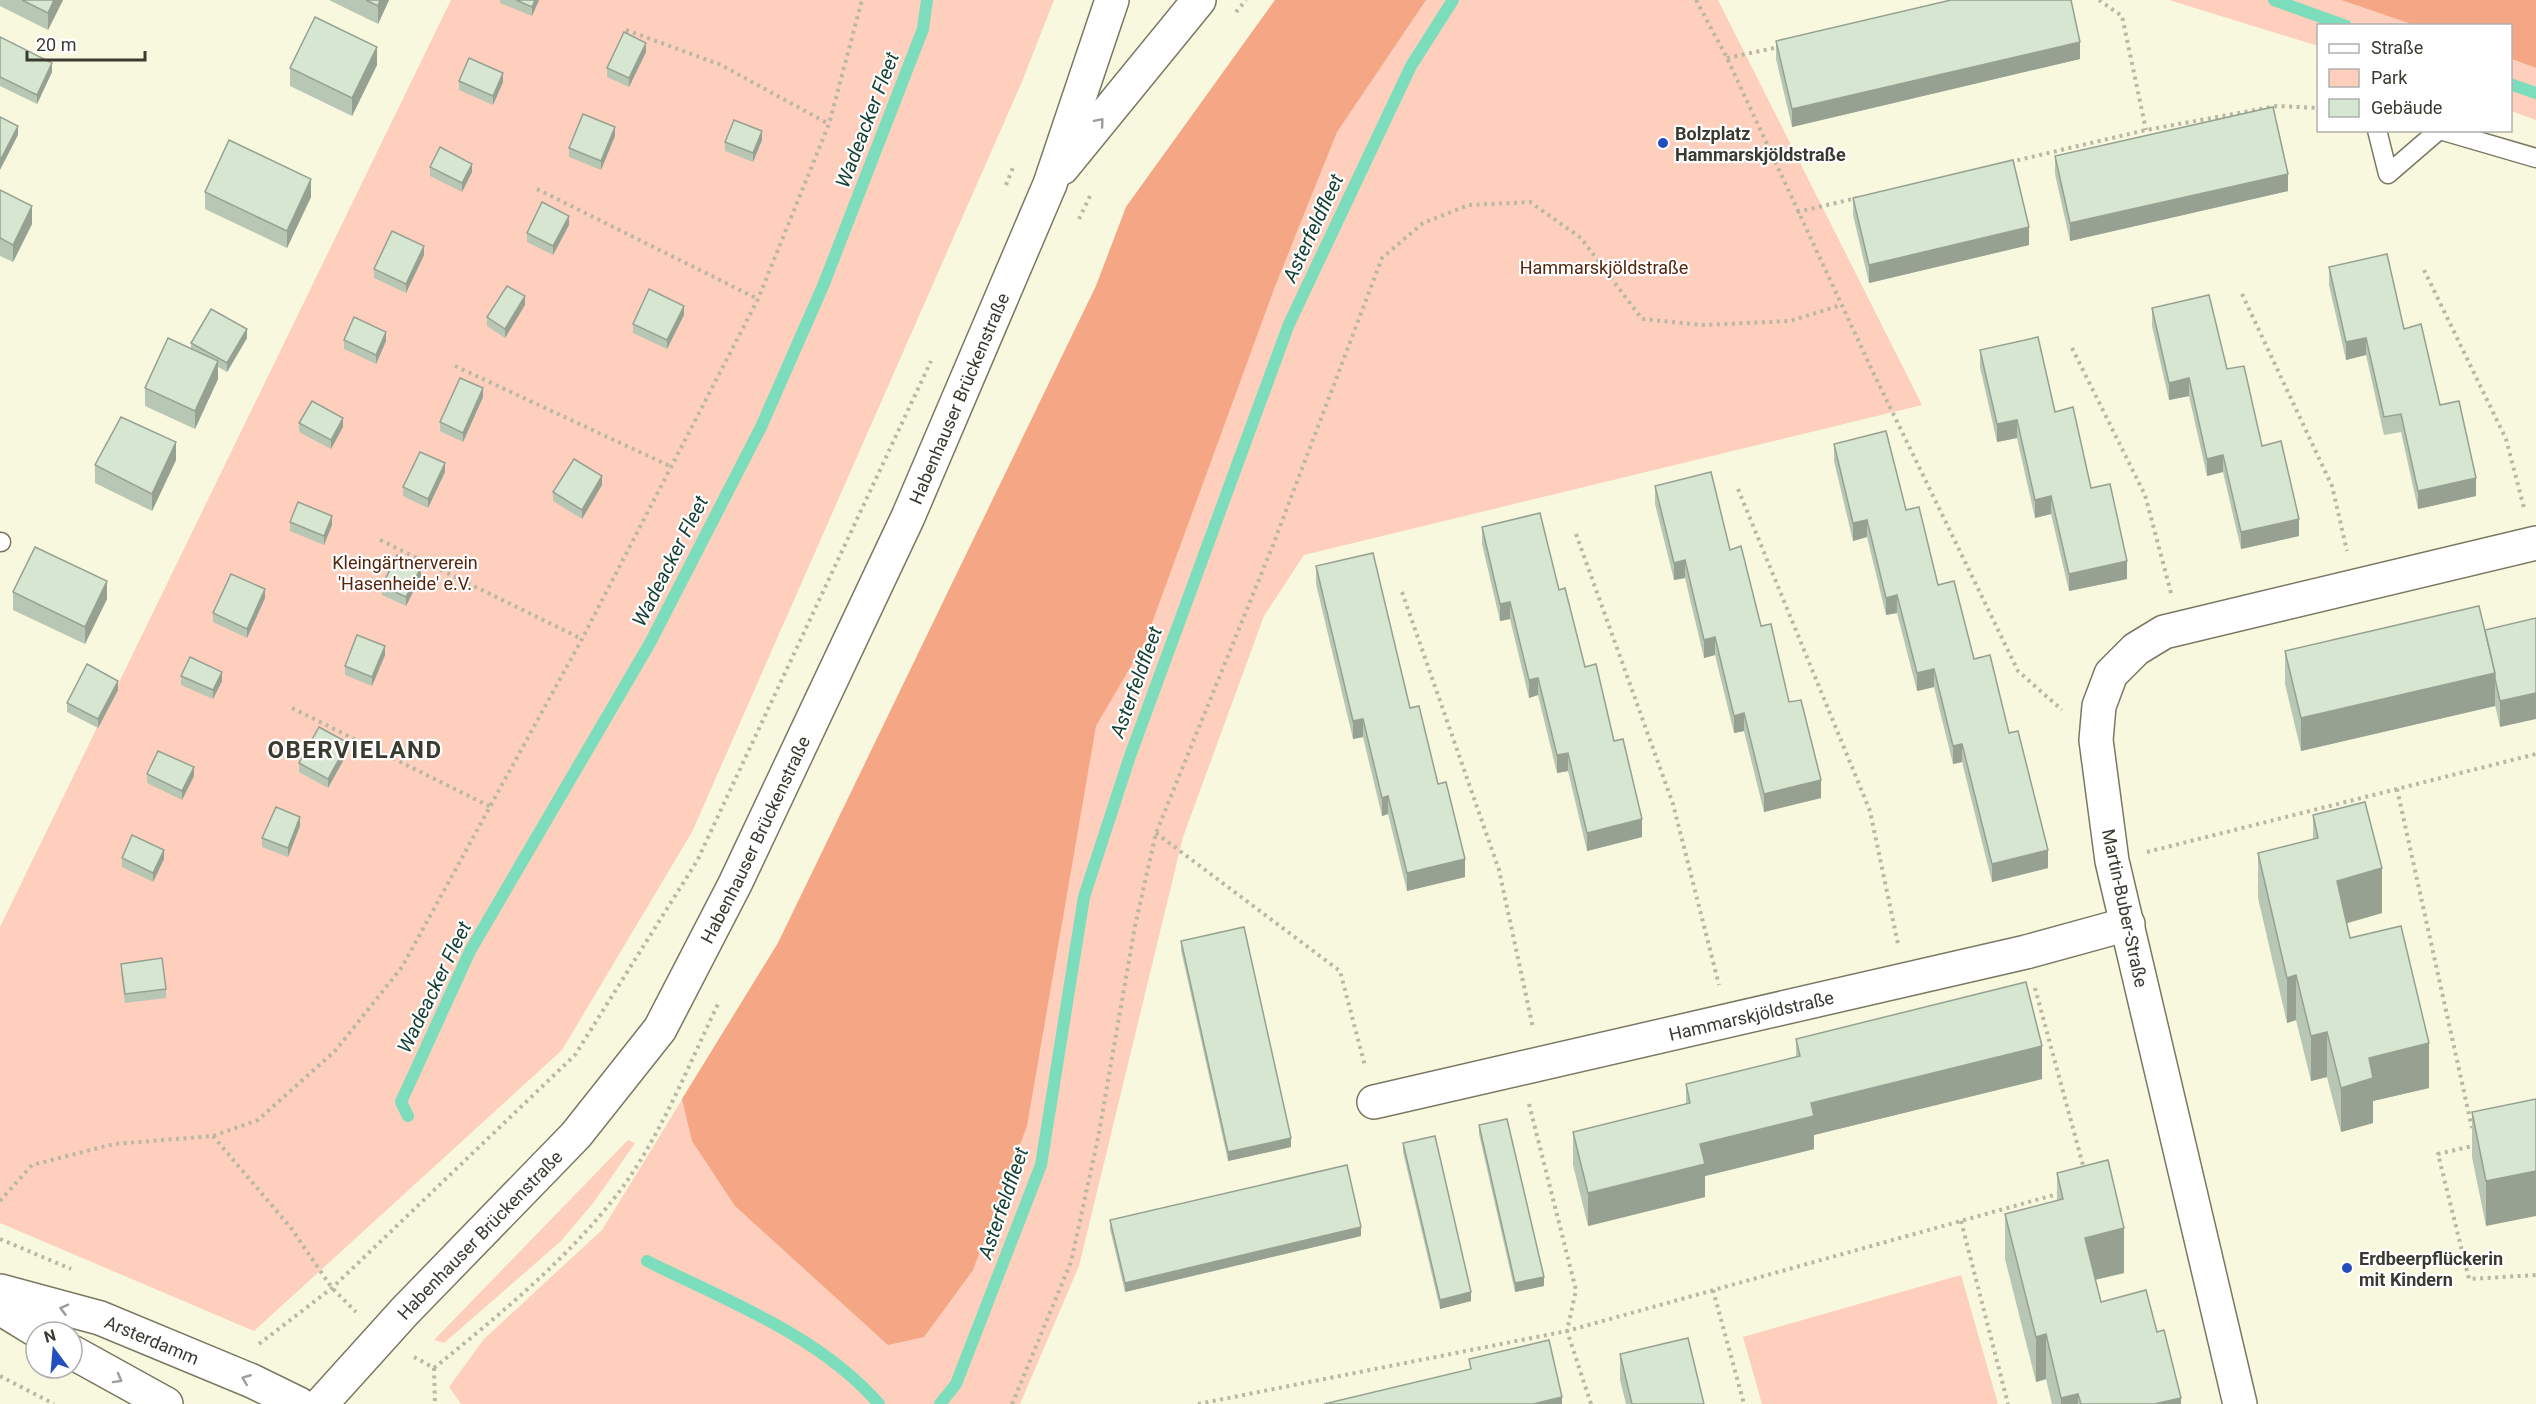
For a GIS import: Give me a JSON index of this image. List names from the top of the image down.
{
  "streets": {
    "street": [
      "Habenhauser Brückenstraße",
      "Martin-Buber-Straße",
      "Hammarskjöldstraße",
      "Arsterdamm"
    ]
  },
  "crossings": [
    ["Martin-Buber-Straße", "Hammarskjöldstraße"]
  ],
  "districts": ["OBERVIELAND"],
  "water": ["Wadeacker Fleet", "Asterfeldfleet"],
  "parks": ["Hammarskjöldstraße", "Kleingärtnerverein 'Hasenheide' e.V."],
  "places": ["Bolzplatz Hammarskjöldstraße", "Erdbeerpflückerin mit Kindern"],
  "legend": ["Straße", "Park", "Gebäude"],
  "scale_bar": "20 m",
  "north": "top"
}
